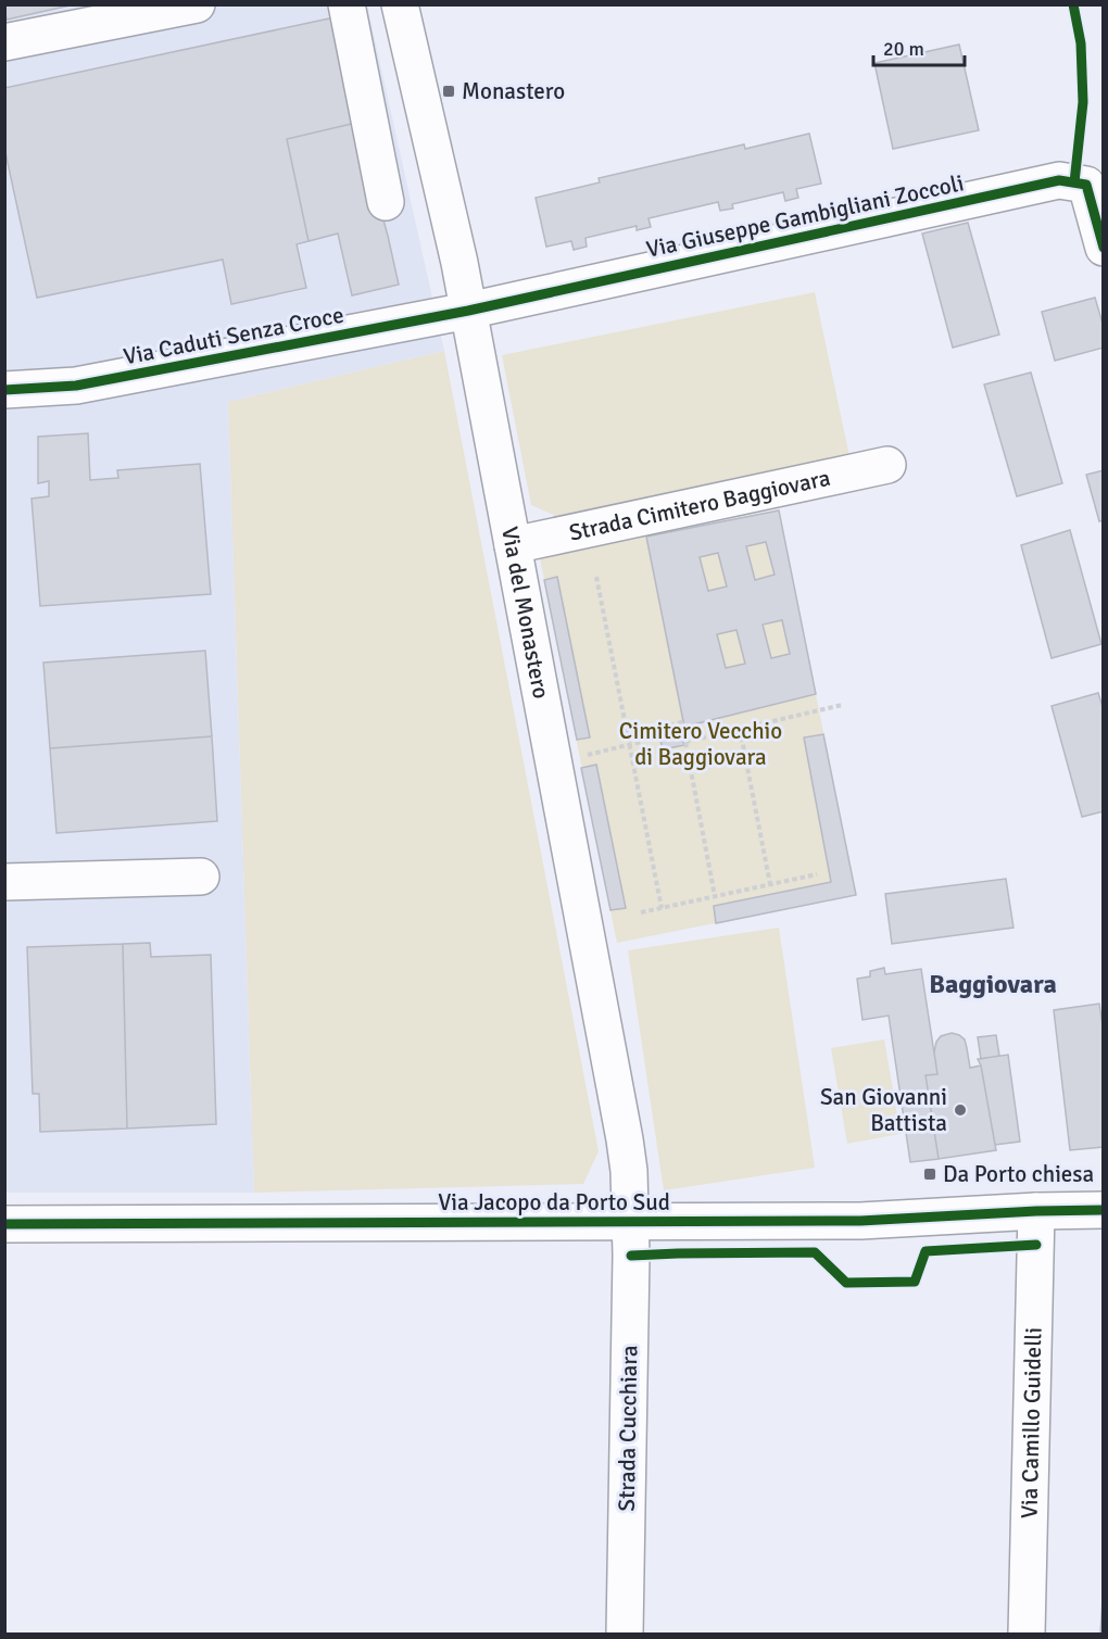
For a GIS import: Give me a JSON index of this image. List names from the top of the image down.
{
  "streets": {
    "street": [
      "Via Giuseppe Gambigliani Zoccoli",
      "Via Caduti Senza Croce",
      "Strada Cimitero Baggiovara",
      "Via del Monastero",
      "Via Jacopo da Porto Sud",
      "Via Camillo Guidelli",
      "Strada Cucchiara"
    ]
  },
  "crossings": [
    ["Via Giuseppe Gambigliani Zoccoli", "Via Caduti Senza Croce"],
    ["Via Giuseppe Gambigliani Zoccoli", "Via del Monastero"],
    ["Via Caduti Senza Croce", "Via del Monastero"],
    ["Strada Cimitero Baggiovara", "Via del Monastero"],
    ["Via del Monastero", "Via Jacopo da Porto Sud"],
    ["Via del Monastero", "Strada Cucchiara"],
    ["Via Jacopo da Porto Sud", "Via Camillo Guidelli"],
    ["Via Jacopo da Porto Sud", "Strada Cucchiara"]
  ],
  "districts": ["Baggiovara"],
  "parks": ["Cimitero Vecchio di Baggiovara"],
  "places": {
    "transit": ["Monastero", "Da Porto chiesa"],
    "other": ["San Giovanni Battista"]
  },
  "scale_bar": "20 m"
}
